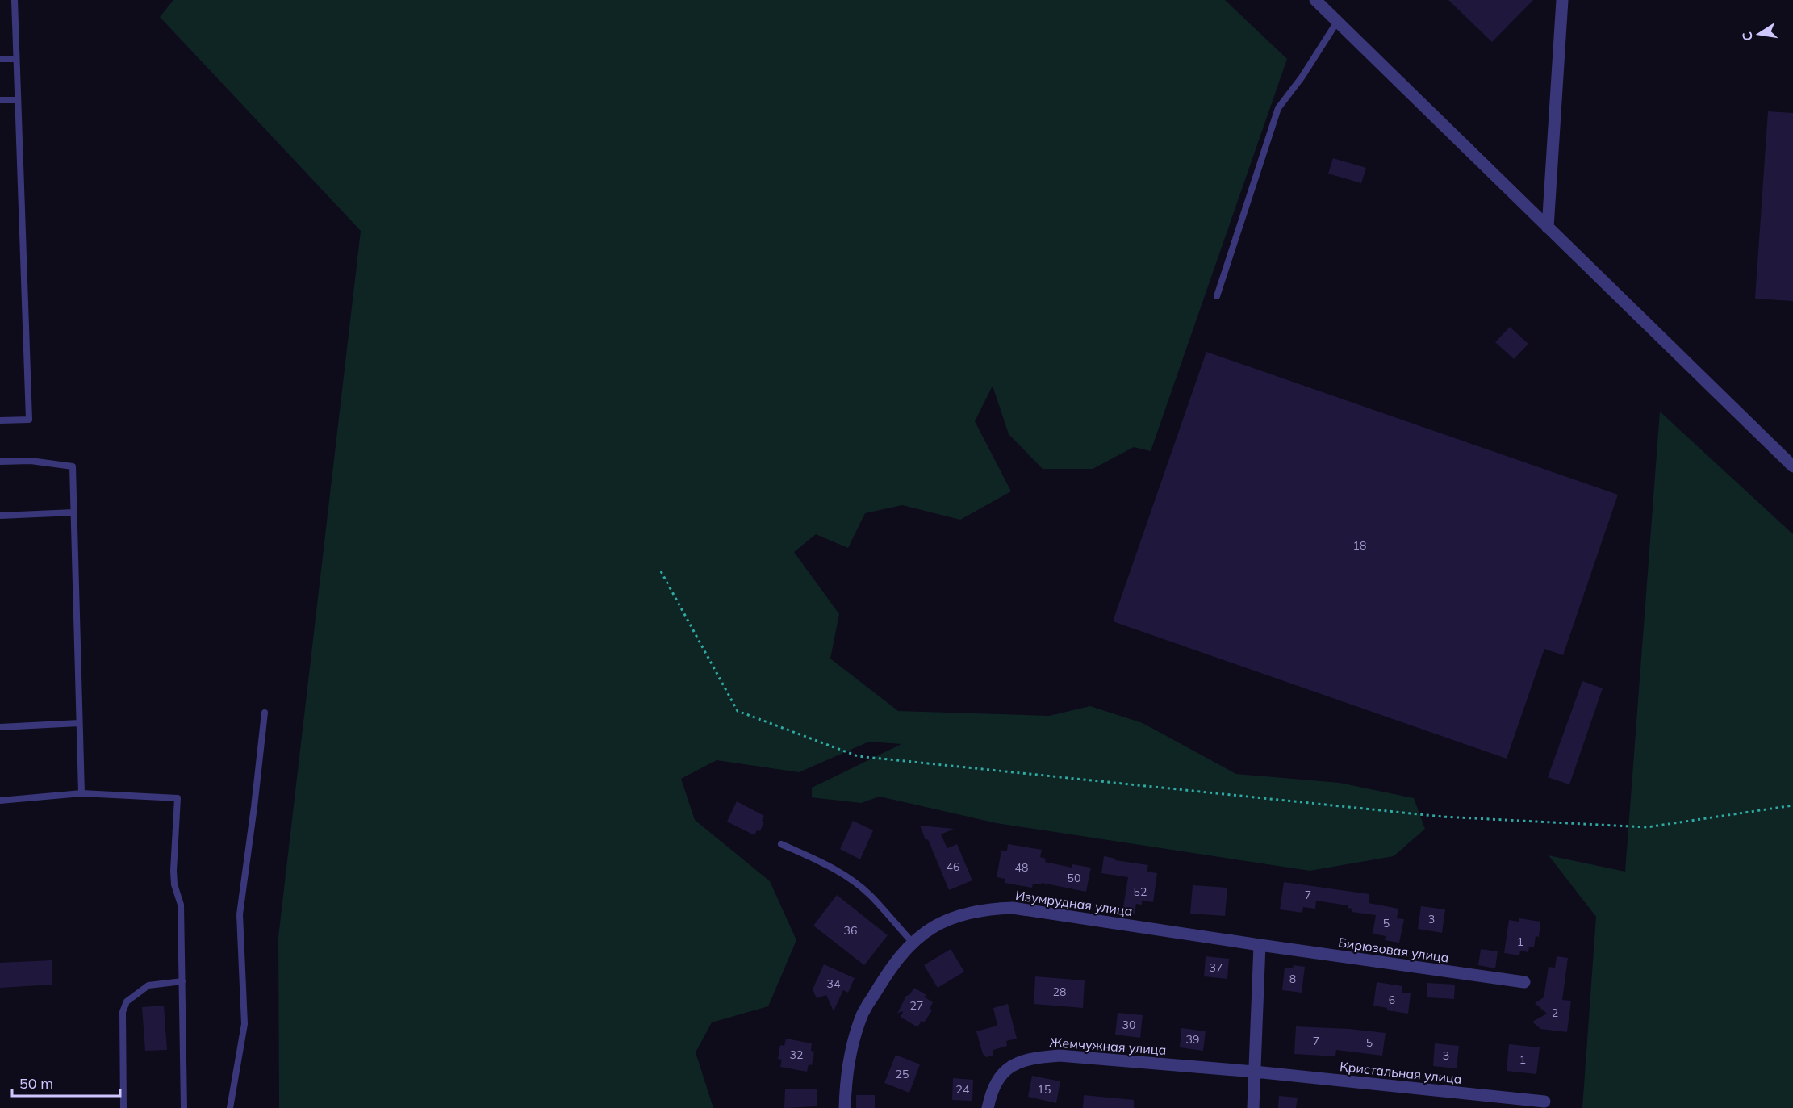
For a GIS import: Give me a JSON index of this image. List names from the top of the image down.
{
  "streets": {
    "street": [
      "Изумрудная улица",
      "Бирюзовая улица",
      "Жемчужная улица",
      "Кристальная улица"
    ]
  },
  "crossings": [
    ["Изумрудная улица", "Бирюзовая улица"],
    ["Жемчужная улица", "Кристальная улица"]
  ],
  "house_numbers": [
    "18",
    "46",
    "48",
    "50",
    "52",
    "7",
    "3",
    "5",
    "36",
    "1",
    "37",
    "8",
    "34",
    "28",
    "6",
    "27",
    "2",
    "30",
    "39",
    "7",
    "5",
    "32",
    "3",
    "1",
    "25",
    "24",
    "15"
  ],
  "scale_bar": "50 m",
  "north": "left"
}
